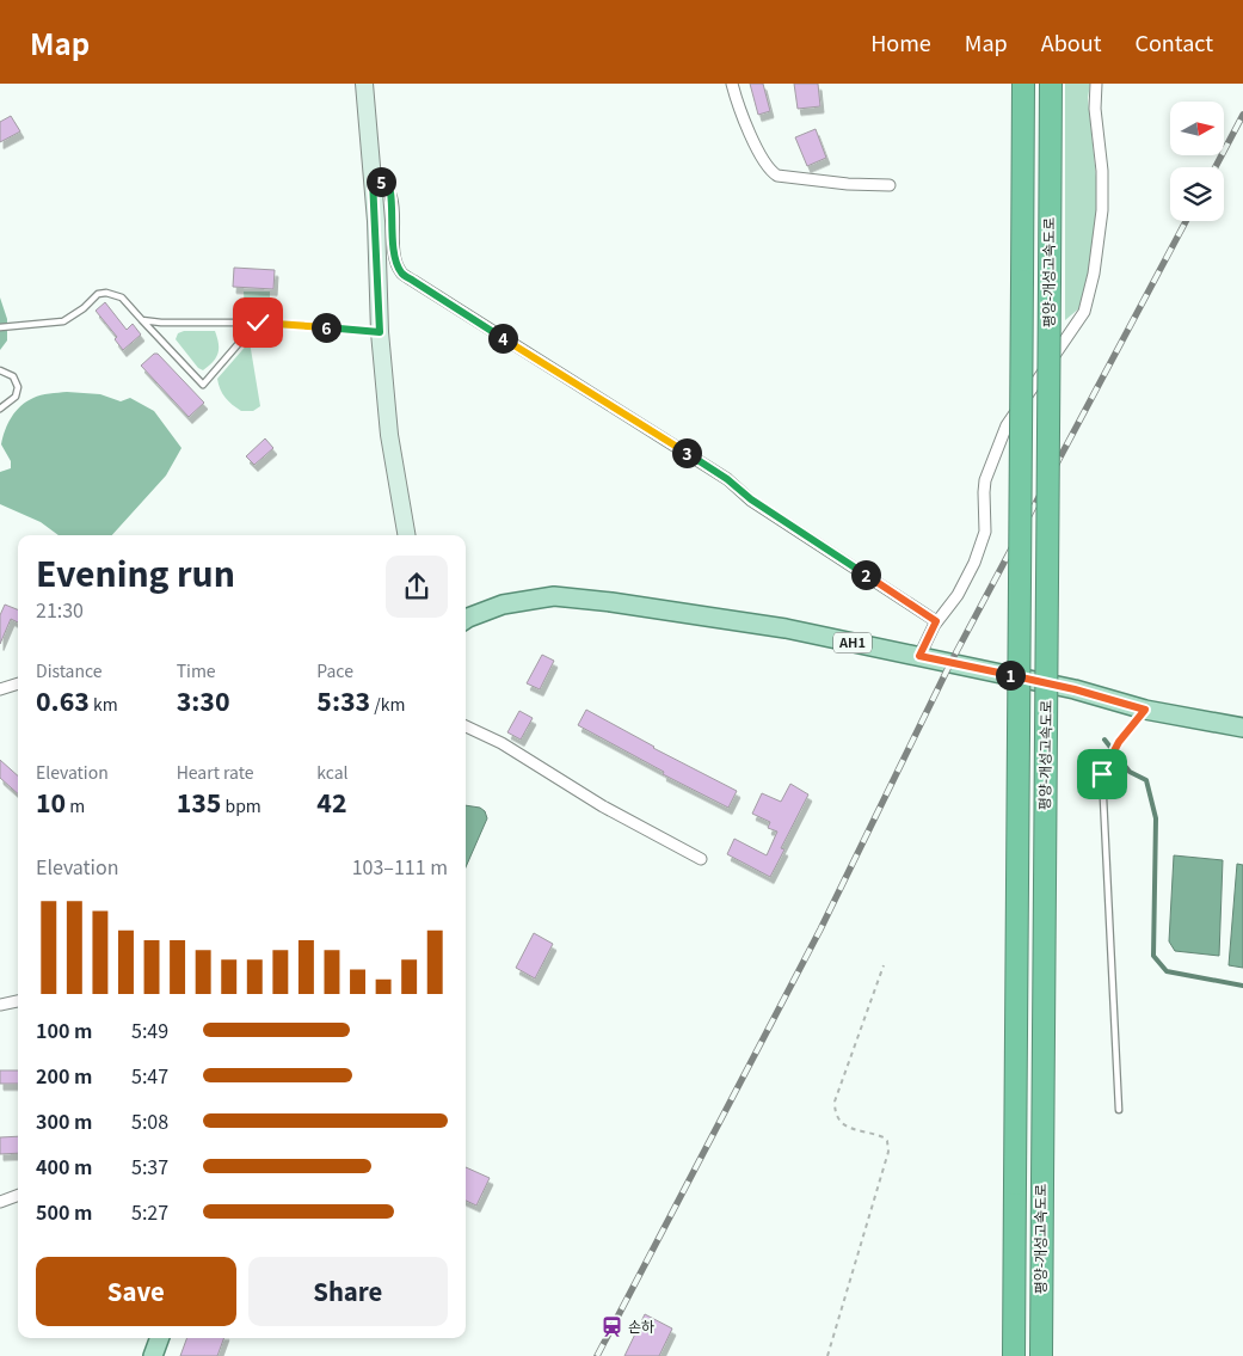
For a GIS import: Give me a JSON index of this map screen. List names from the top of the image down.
{
  "streets": {
    "highway": ["평양-개성고속도로"],
    "main road": ["AH1"]
  },
  "places": {
    "station": ["손하"]
  },
  "north": "right",
  "page": {
    "header": "Map",
    "nav": [
      "Home",
      "Map",
      "About",
      "Contact"
    ],
    "pins": [
      "5",
      "6",
      "4",
      "3",
      "2",
      "1"
    ],
    "heading": ["Evening run", "21:30"],
    "stats": [
      ["Distance", "0.63 km"],
      ["Time", "3:30"],
      ["Pace", "5:33 /km"],
      ["Elevation", "10 m"],
      ["Heart rate", "135 bpm"],
      ["kcal", "42"]
    ],
    "chart": ["Elevation", "103–111 m"],
    "list": [
      {
        "name": "100 m",
        "note": "5:49"
      },
      {
        "name": "200 m",
        "note": "5:47"
      },
      {
        "name": "300 m",
        "note": "5:08"
      },
      {
        "name": "400 m",
        "note": "5:37"
      },
      {
        "name": "500 m",
        "note": "5:27"
      }
    ],
    "buttons": ["Save", "Share"]
  }
}
